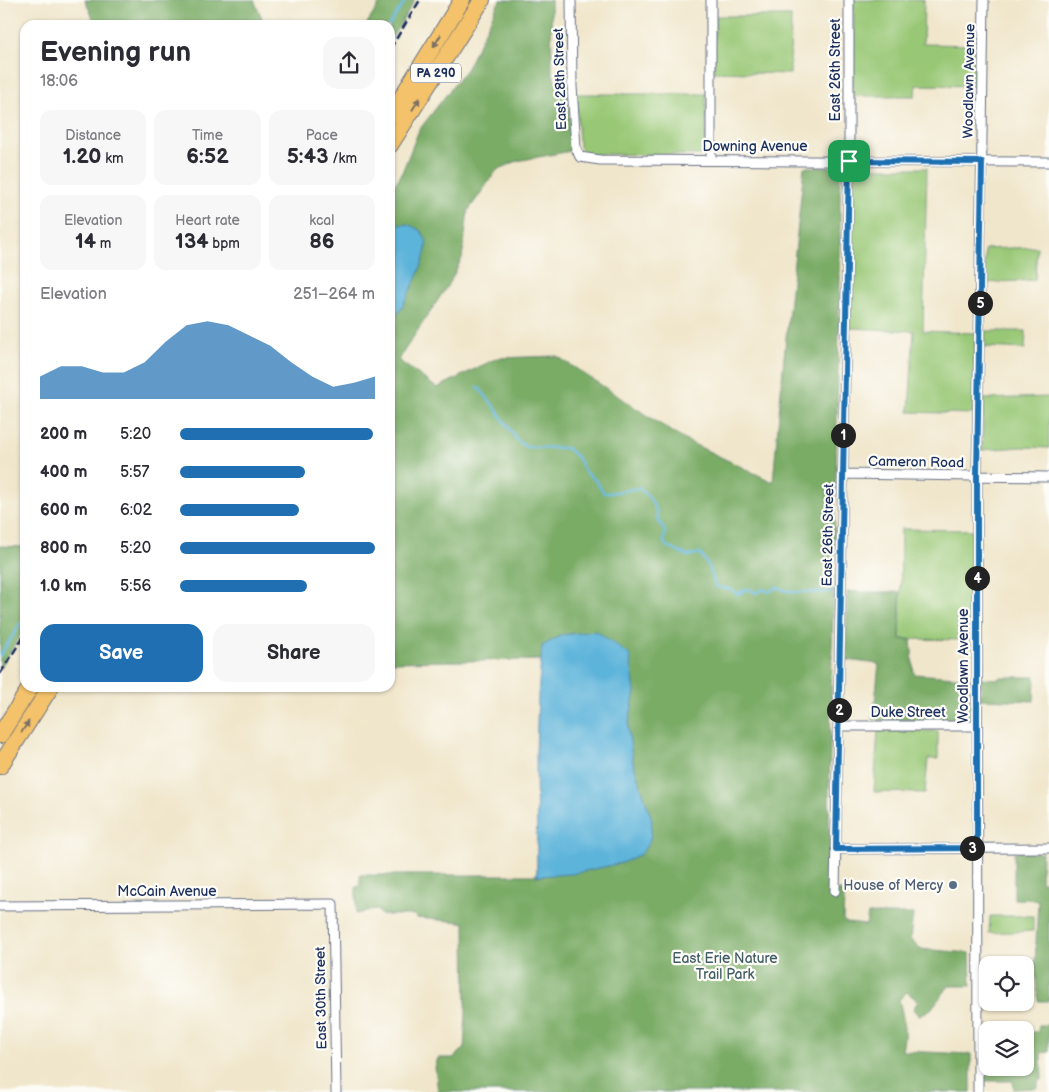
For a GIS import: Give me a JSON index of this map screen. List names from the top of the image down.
{
  "streets": {
    "highway": ["PA 290"],
    "street": [
      "East 26th Street",
      "East 28th Street",
      "Woodlawn Avenue",
      "Downing Avenue",
      "Cameron Road",
      "Duke Street",
      "McCain Avenue",
      "East 30th Street"
    ]
  },
  "crossings": [
    ["East 26th Street", "Downing Avenue"],
    ["East 26th Street", "Cameron Road"],
    ["East 26th Street", "Duke Street"],
    ["East 28th Street", "Downing Avenue"],
    ["Woodlawn Avenue", "Downing Avenue"],
    ["Woodlawn Avenue", "Cameron Road"],
    ["Woodlawn Avenue", "Duke Street"],
    ["McCain Avenue", "East 30th Street"]
  ],
  "parks": ["East Erie Nature Trail Park"],
  "places": ["House of Mercy"],
  "page": {
    "heading": ["Evening run", "18:06"],
    "stats": [
      ["Distance", "1.20 km"],
      ["Time", "6:52"],
      ["Pace", "5:43 /km"],
      ["Elevation", "14 m"],
      ["Heart rate", "134 bpm"],
      ["kcal", "86"]
    ],
    "chart": ["Elevation", "251–264 m"],
    "pins": [
      "5",
      "1",
      "4",
      "2",
      "3"
    ],
    "list": [
      {
        "name": "200 m",
        "note": "5:20"
      },
      {
        "name": "400 m",
        "note": "5:57"
      },
      {
        "name": "600 m",
        "note": "6:02"
      },
      {
        "name": "800 m",
        "note": "5:20"
      },
      {
        "name": "1.0 km",
        "note": "5:56"
      }
    ],
    "buttons": ["Save", "Share"]
  }
}
